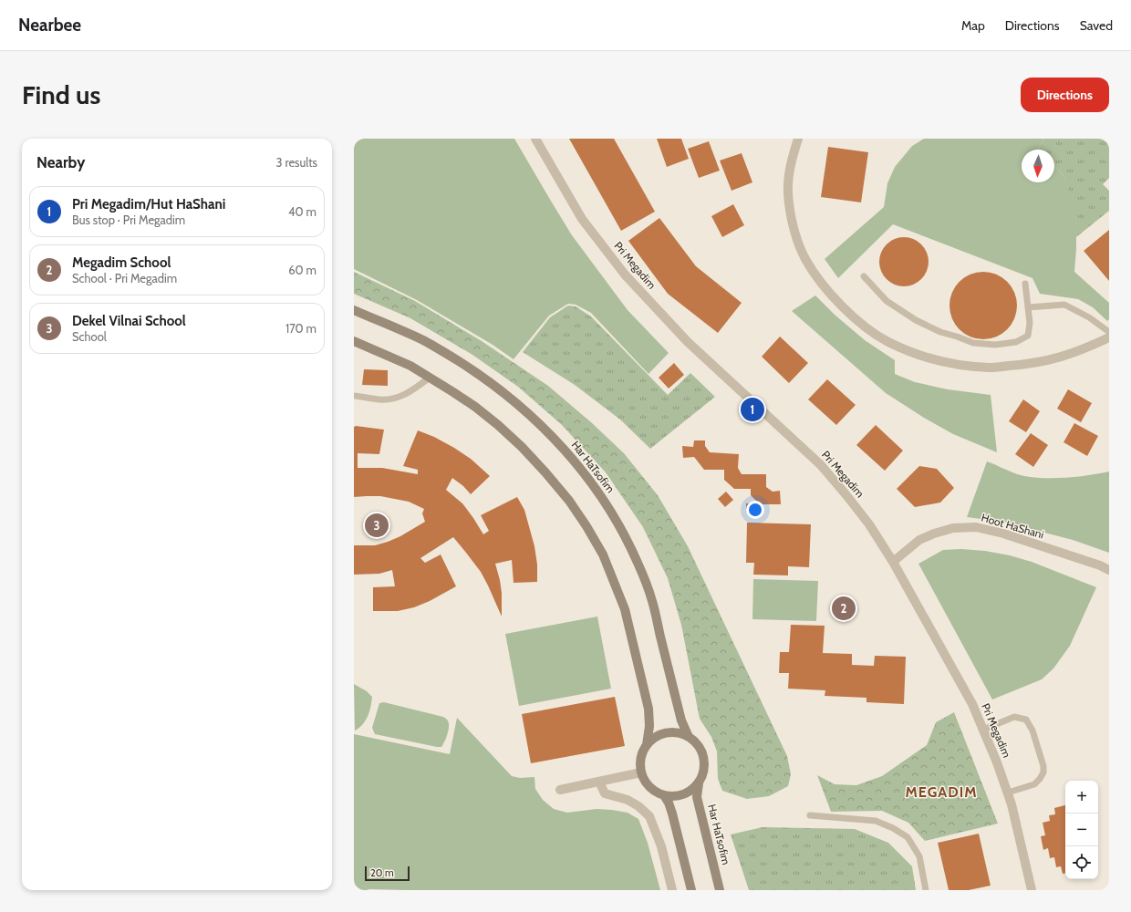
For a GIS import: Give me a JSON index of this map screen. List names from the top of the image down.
{
  "streets": {
    "main road": ["Har HaTsofim"],
    "street": ["Pri Megadim", "Hoot HaShani"]
  },
  "crossings": [
    ["Pri Megadim", "Hoot HaShani"]
  ],
  "districts": ["MEGADIM"],
  "scale_bar": "20 m",
  "north": "bottom",
  "page": {
    "header": "Nearbee",
    "nav": ["Map", "Directions", "Saved"],
    "buttons": "Directions",
    "title": "Find us",
    "heading": ["Nearby", "3 results"],
    "list": [
      {
        "mark": "1",
        "name": "Pri Megadim/Hut HaShani",
        "note": "Bus stop · Pri Megadim",
        "value": "40 m"
      },
      {
        "mark": "2",
        "name": "Megadim School",
        "note": "School · Pri Megadim",
        "value": "60 m"
      },
      {
        "mark": "3",
        "name": "Dekel Vilnai School",
        "note": "School",
        "value": "170 m"
      }
    ],
    "pins": ["1", "3", "2"],
    "map_buttons": ["+", "−"],
    "scale": "20 m"
  }
}
